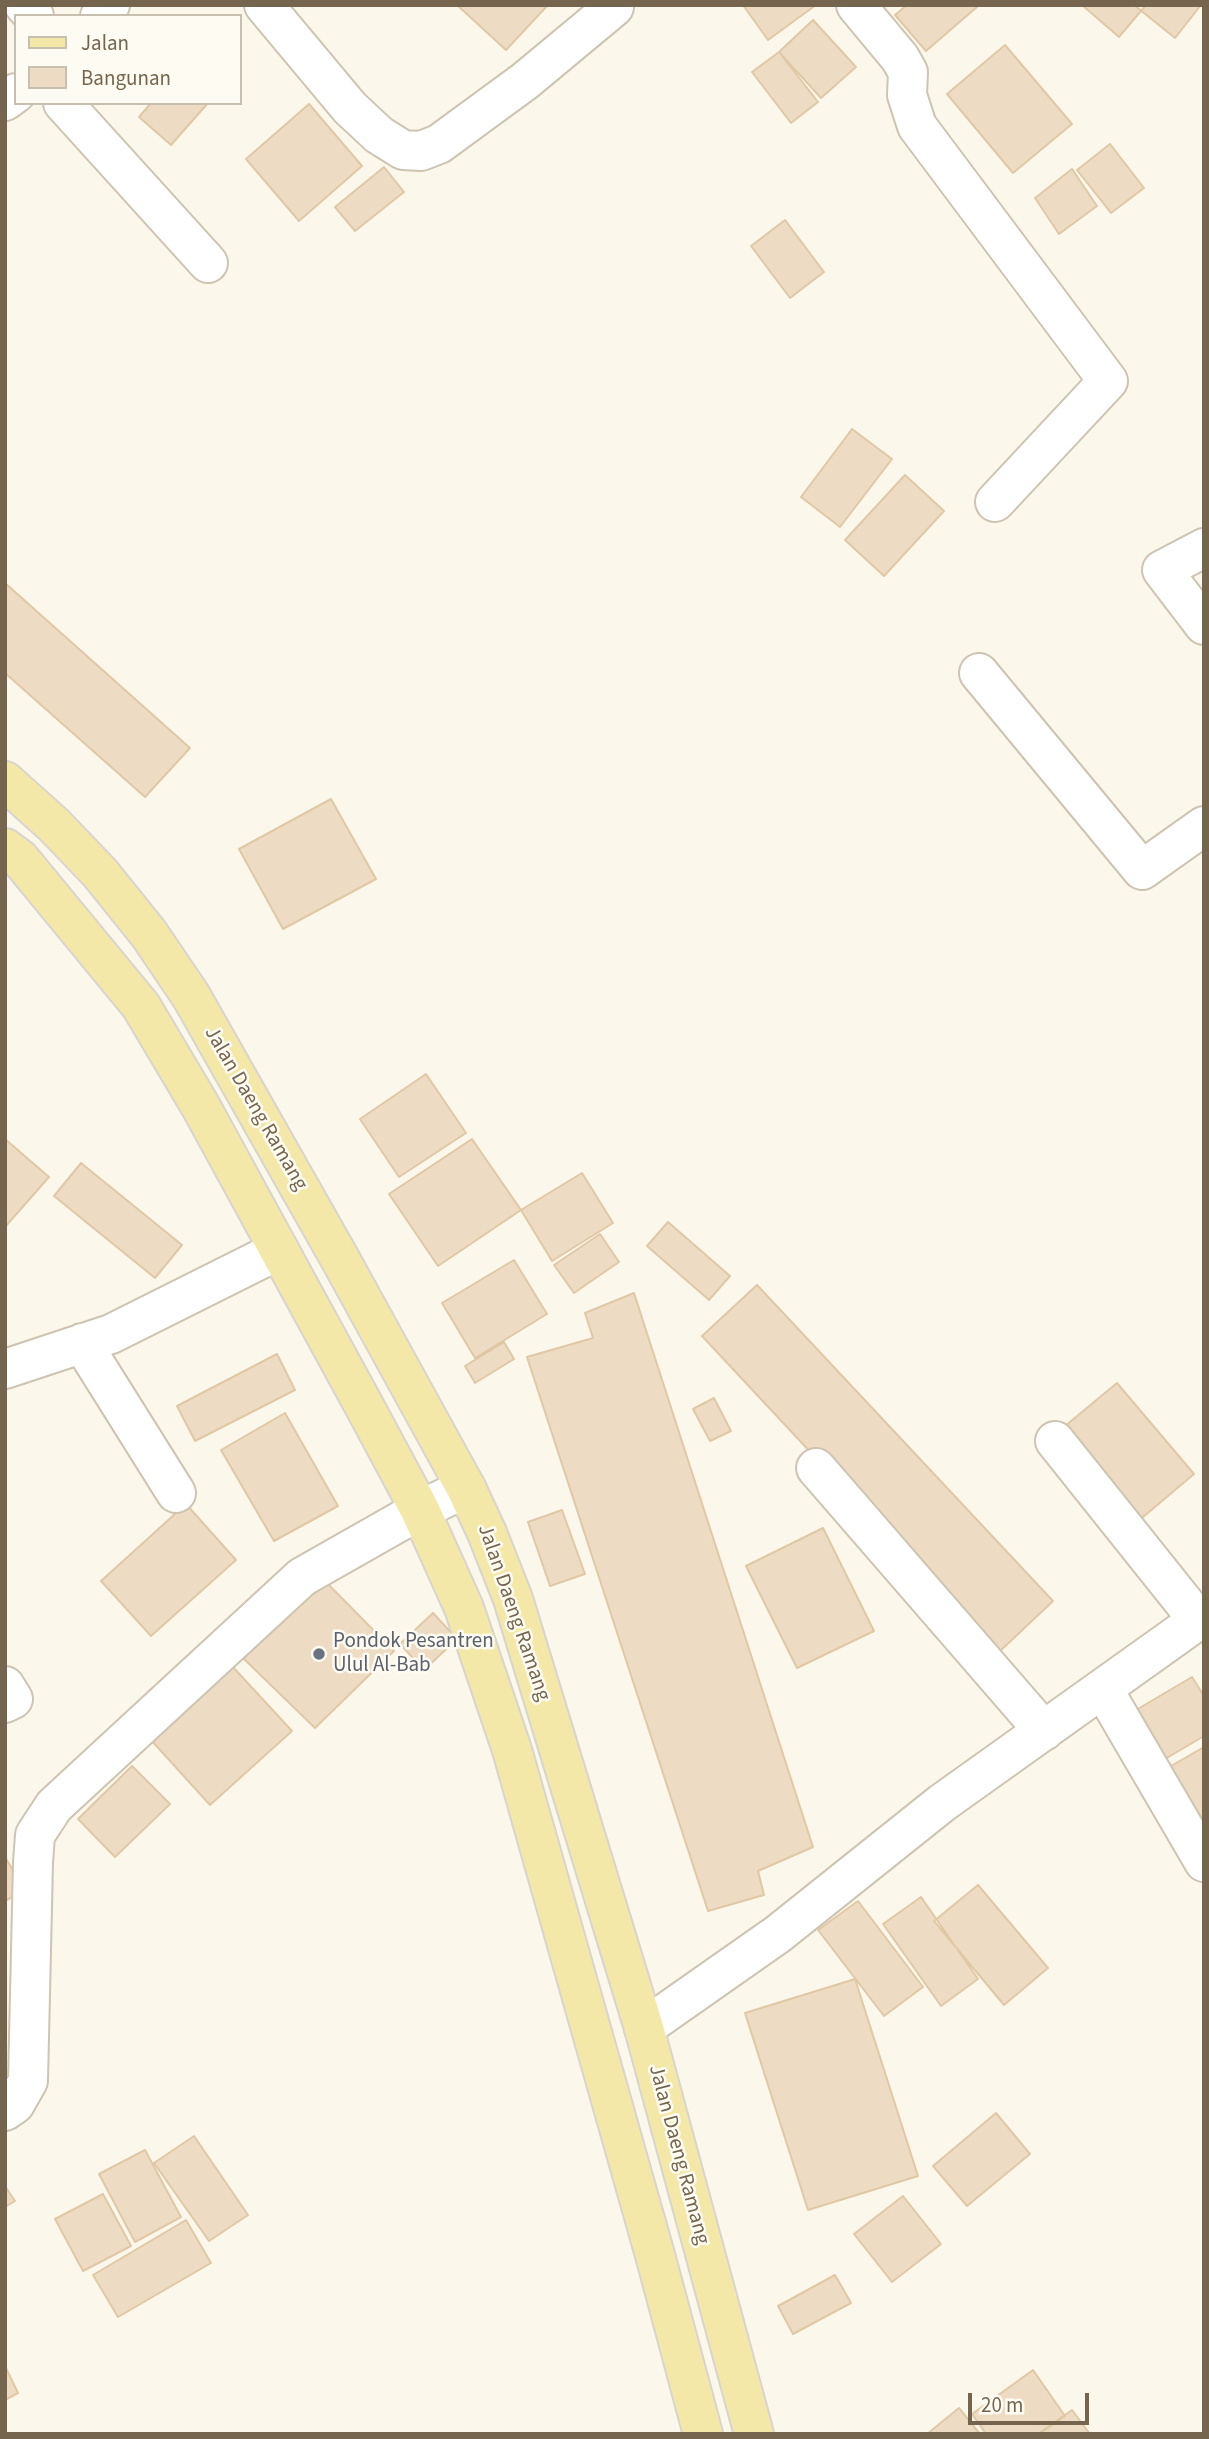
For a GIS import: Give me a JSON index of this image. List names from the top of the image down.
{
  "streets": {
    "main road": ["Jalan Daeng Ramang"]
  },
  "places": ["Pondok Pesantren Ulul Al-Bab"],
  "legend": ["Jalan", "Bangunan"],
  "scale_bar": "20 m"
}
